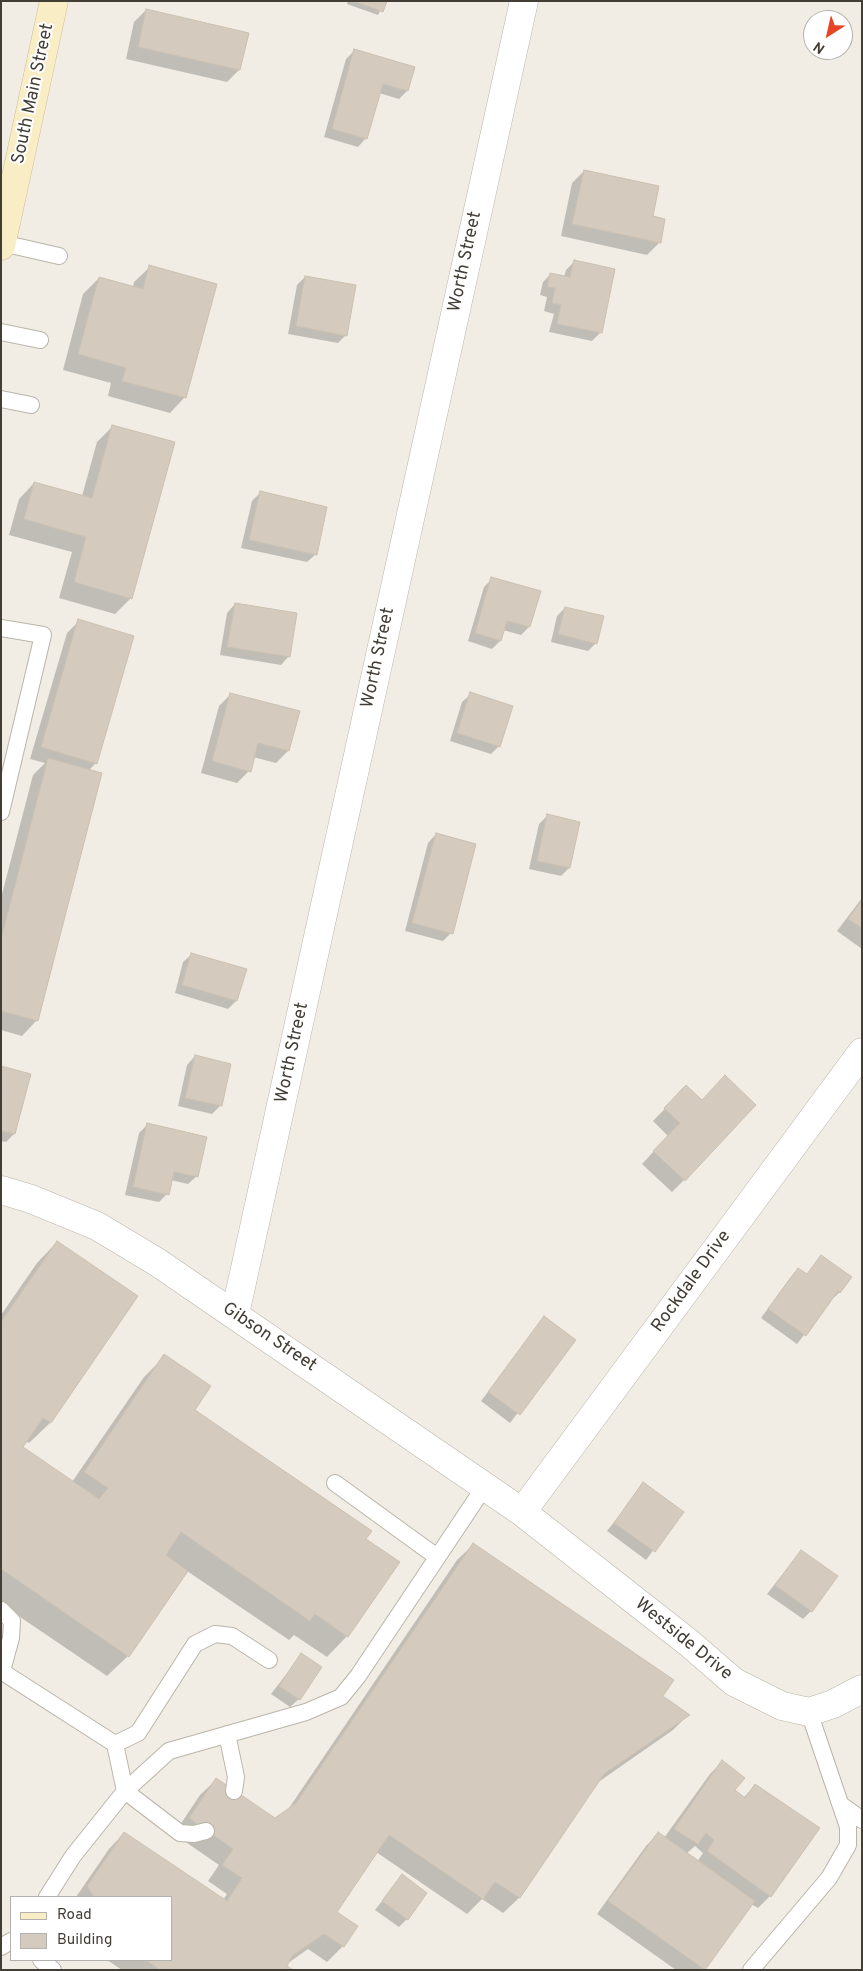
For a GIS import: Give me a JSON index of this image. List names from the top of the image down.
{
  "streets": {
    "main road": ["South Main Street"],
    "street": [
      "Worth Street",
      "Rockdale Drive",
      "Gibson Street",
      "Westside Drive"
    ]
  },
  "crossings": [
    ["Worth Street", "Gibson Street"],
    ["Rockdale Drive", "Gibson Street"],
    ["Rockdale Drive", "Westside Drive"],
    ["Gibson Street", "Westside Drive"]
  ],
  "legend": ["Road", "Building"],
  "north": "bottom left"
}
